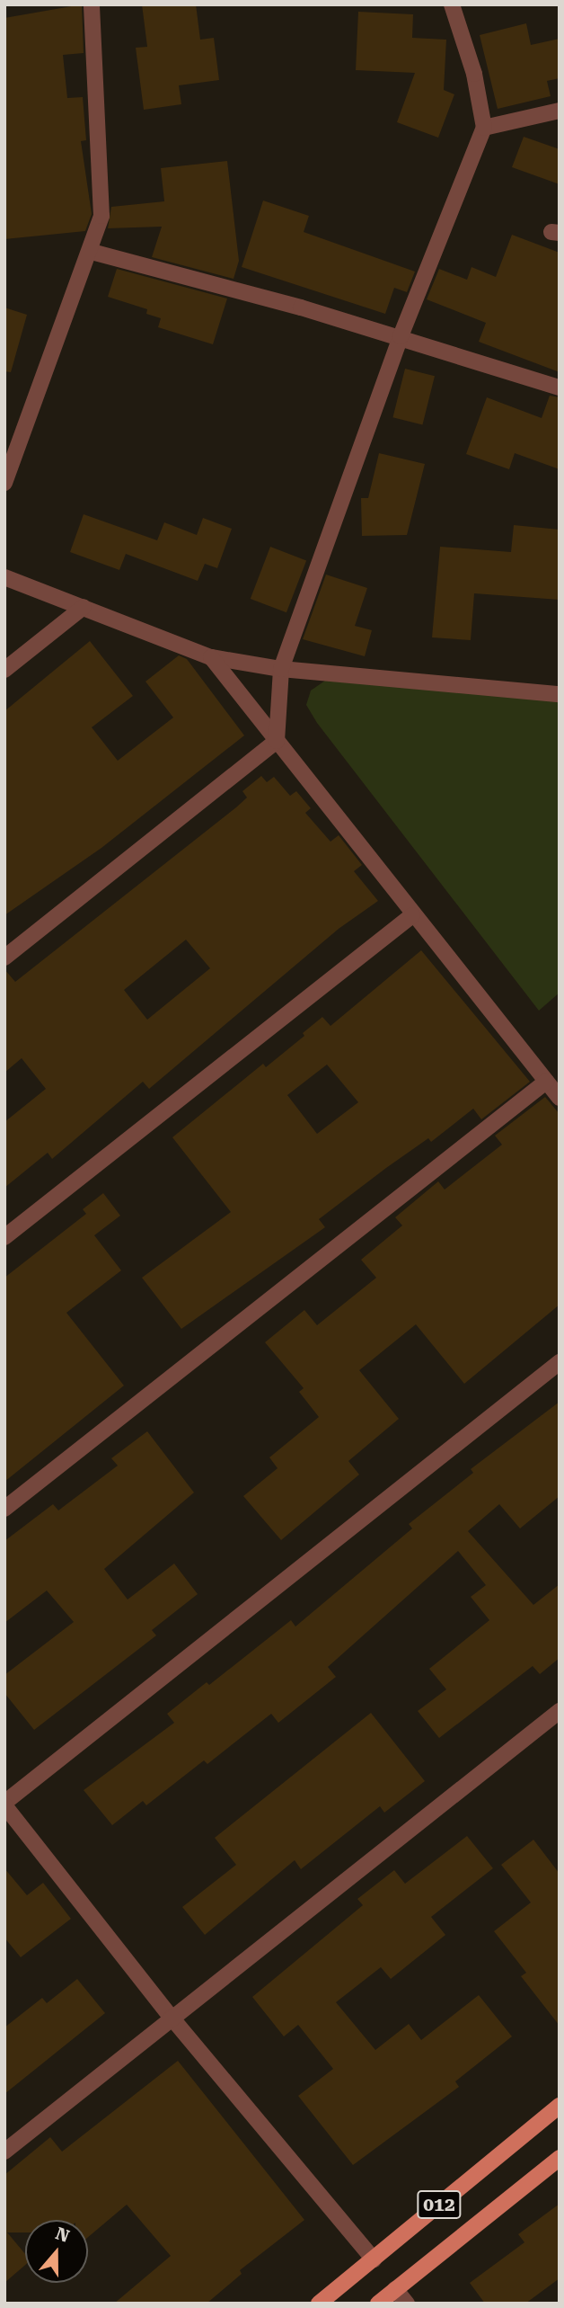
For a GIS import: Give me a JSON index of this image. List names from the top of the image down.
{
  "streets": {
    "main road": ["012"]
  },
  "north": "top"
}
